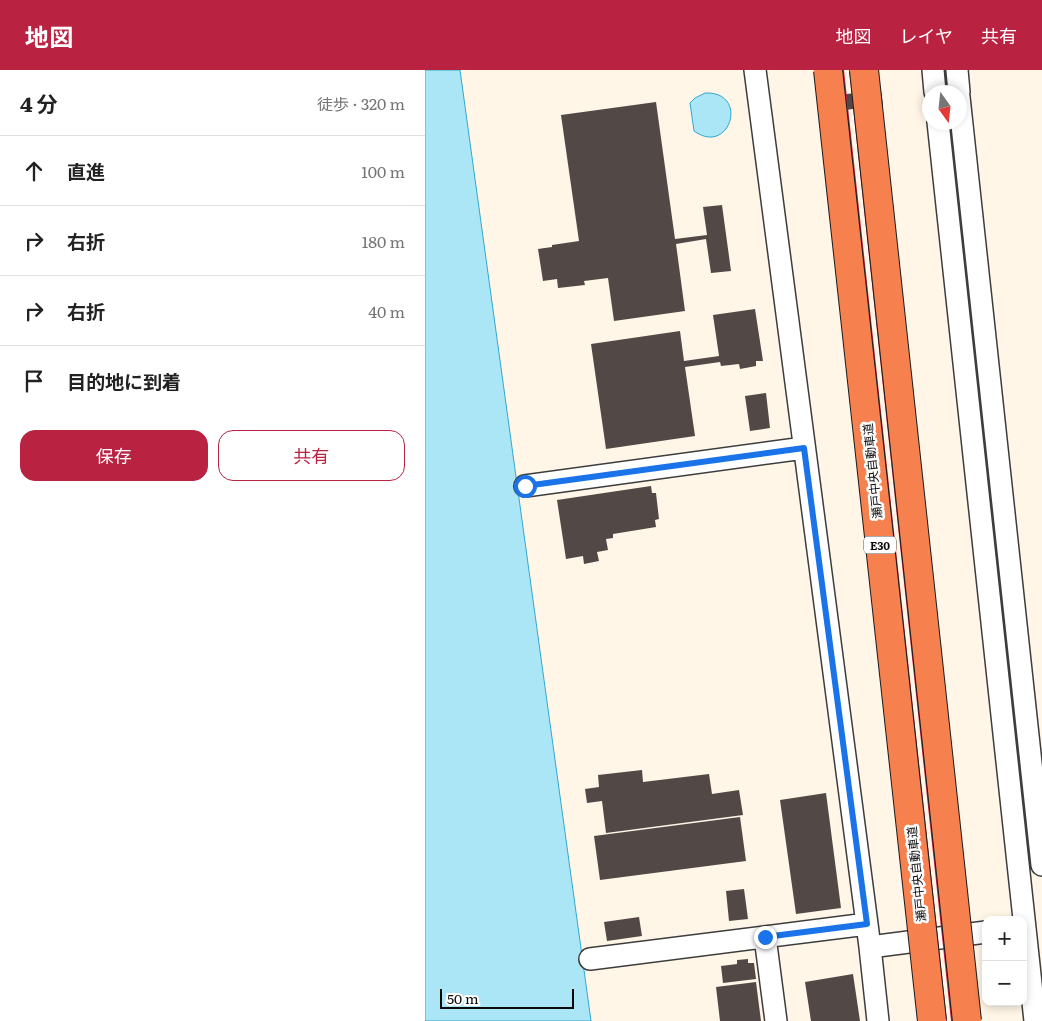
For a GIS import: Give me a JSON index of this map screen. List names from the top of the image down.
{
  "streets": {
    "highway": ["瀬戸中央自動車道", "E30"]
  },
  "scale_bar": "50 m",
  "north": "bottom",
  "page": {
    "header": "地図",
    "nav": ["地図", "レイヤ", "共有"],
    "heading": ["4 分", "徒歩 · 320 m"],
    "list": [
      ["直進", "100 m"],
      ["右折", "180 m"],
      ["右折", "40 m"],
      "目的地に到着"
    ],
    "buttons": ["保存", "共有"],
    "map_buttons": ["+", "−"],
    "scale": "50 m"
  }
}
